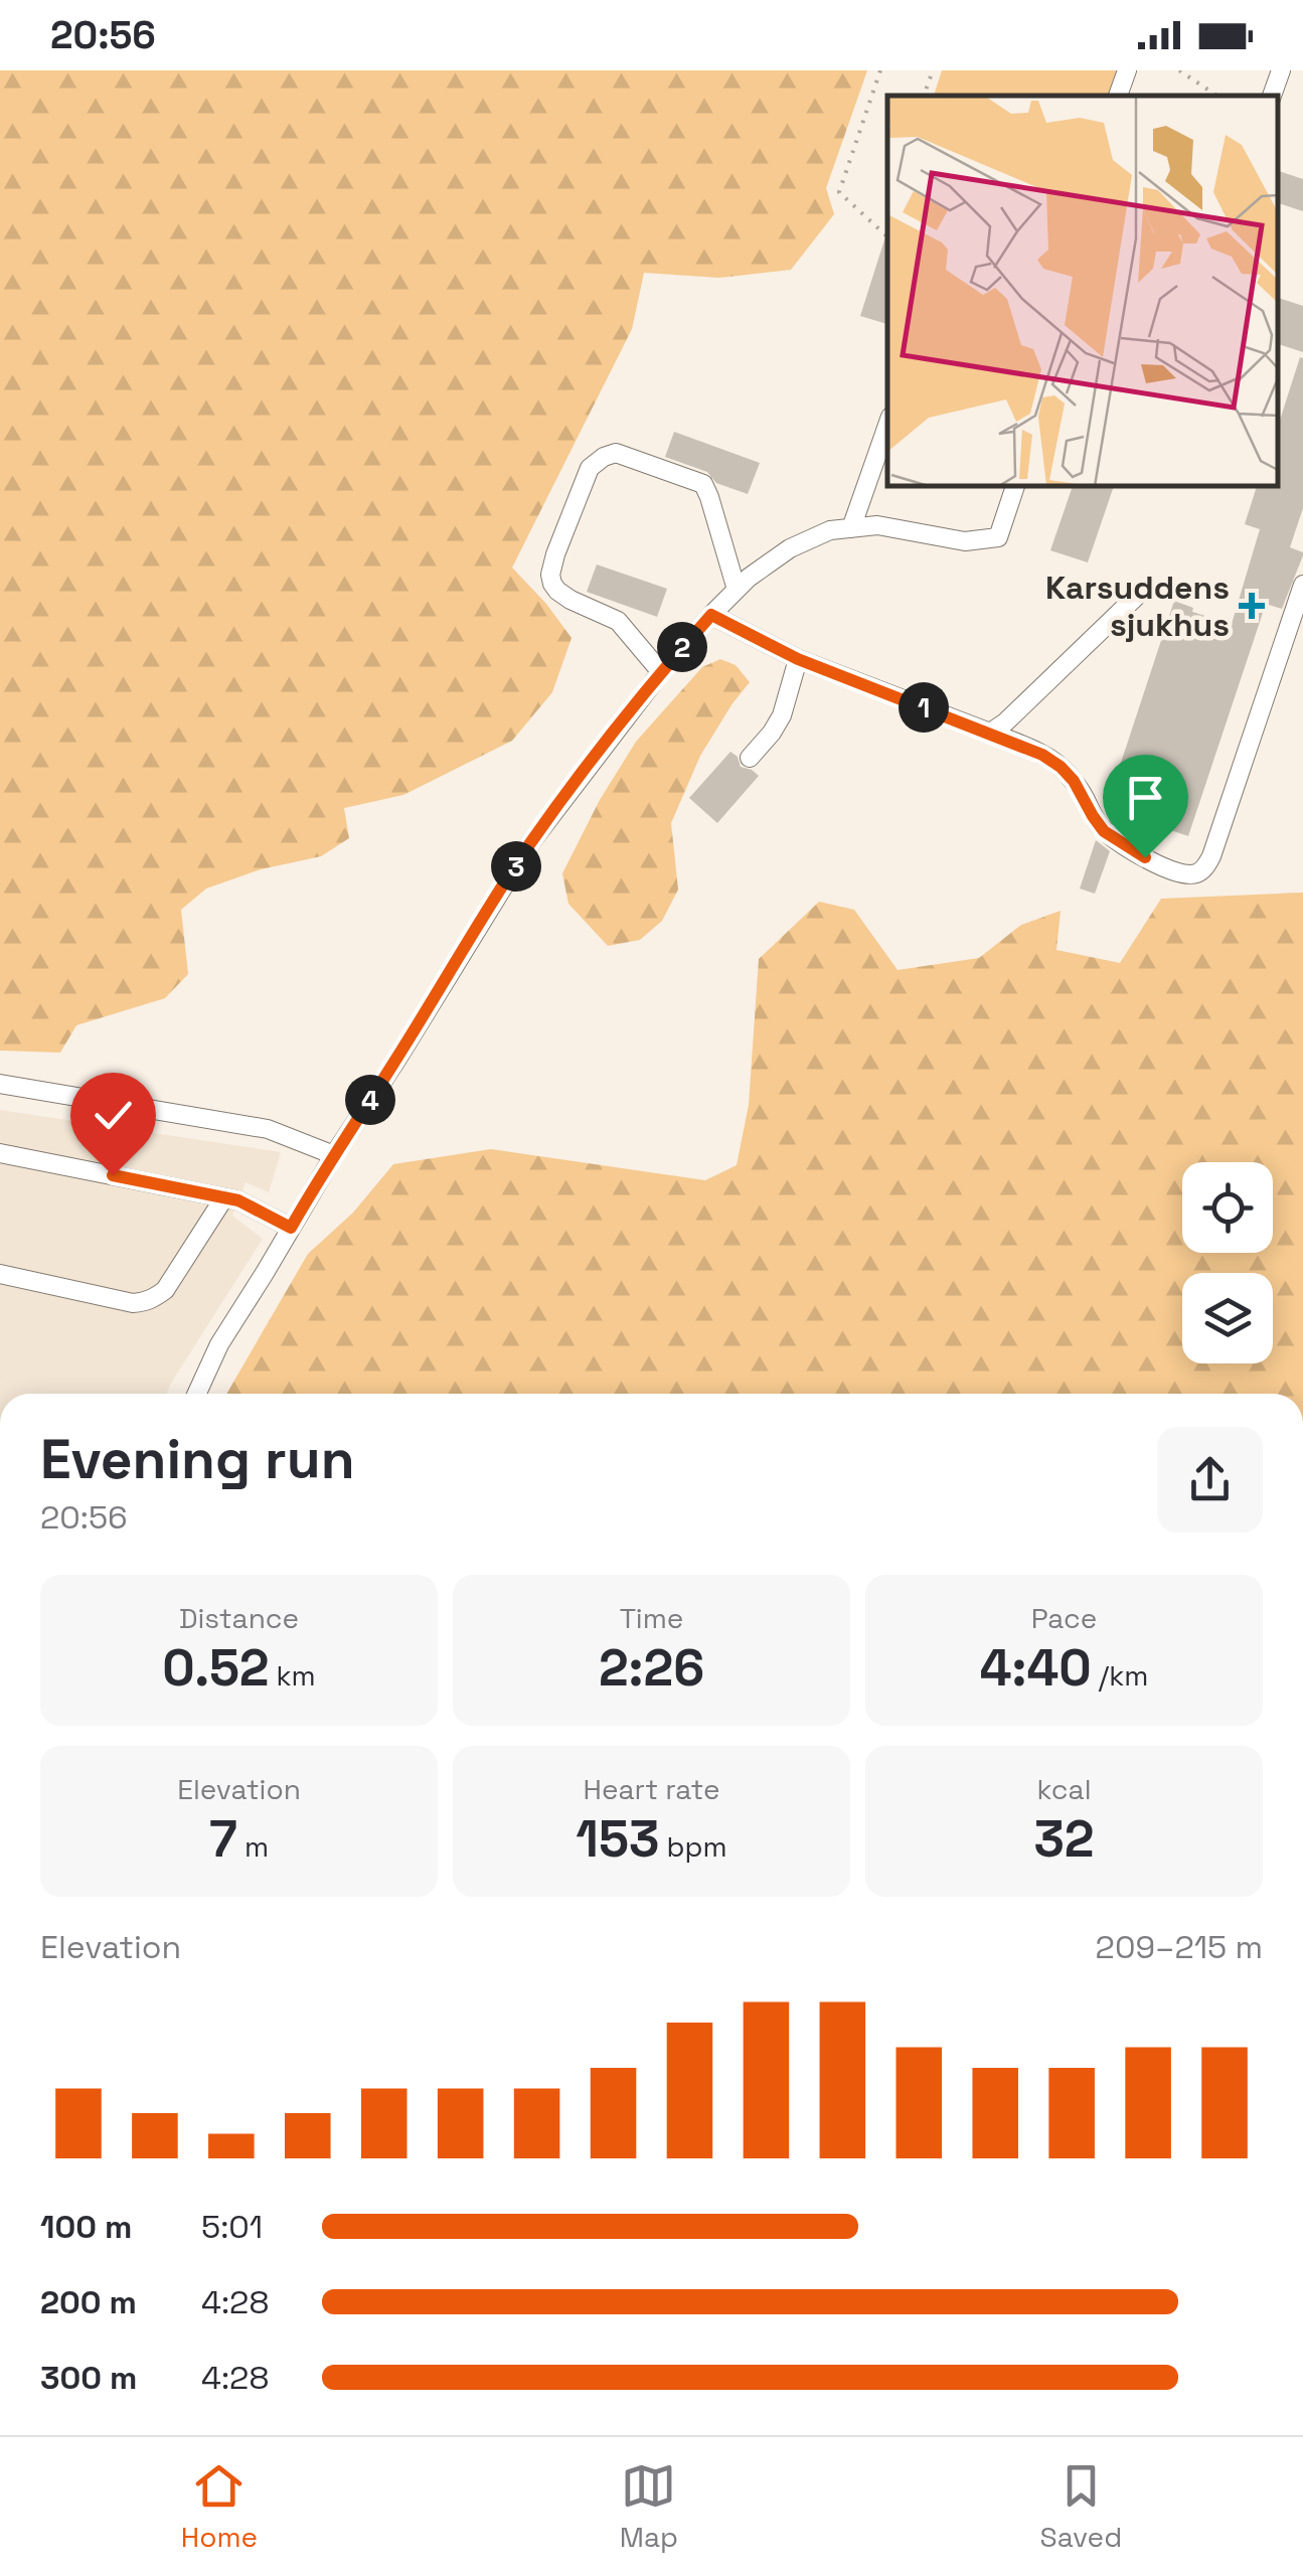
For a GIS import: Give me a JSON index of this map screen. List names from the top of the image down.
{
  "places": {
    "health": ["Karsuddens sjukhus"]
  },
  "page": {
    "status": "20:56",
    "pins": [
      "2",
      "1",
      "3",
      "4"
    ],
    "heading": ["Evening run", "20:56"],
    "stats": [
      ["Distance", "0.52 km"],
      ["Time", "2:26"],
      ["Pace", "4:40 /km"],
      ["Elevation", "7 m"],
      ["Heart rate", "153 bpm"],
      ["kcal", "32"]
    ],
    "chart": ["Elevation", "209–215 m"],
    "list": [
      {
        "name": "100 m",
        "note": "5:01"
      },
      {
        "name": "200 m",
        "note": "4:28"
      },
      {
        "name": "300 m",
        "note": "4:28"
      }
    ],
    "tabs": ["Home", "Map", "Saved"]
  }
}
